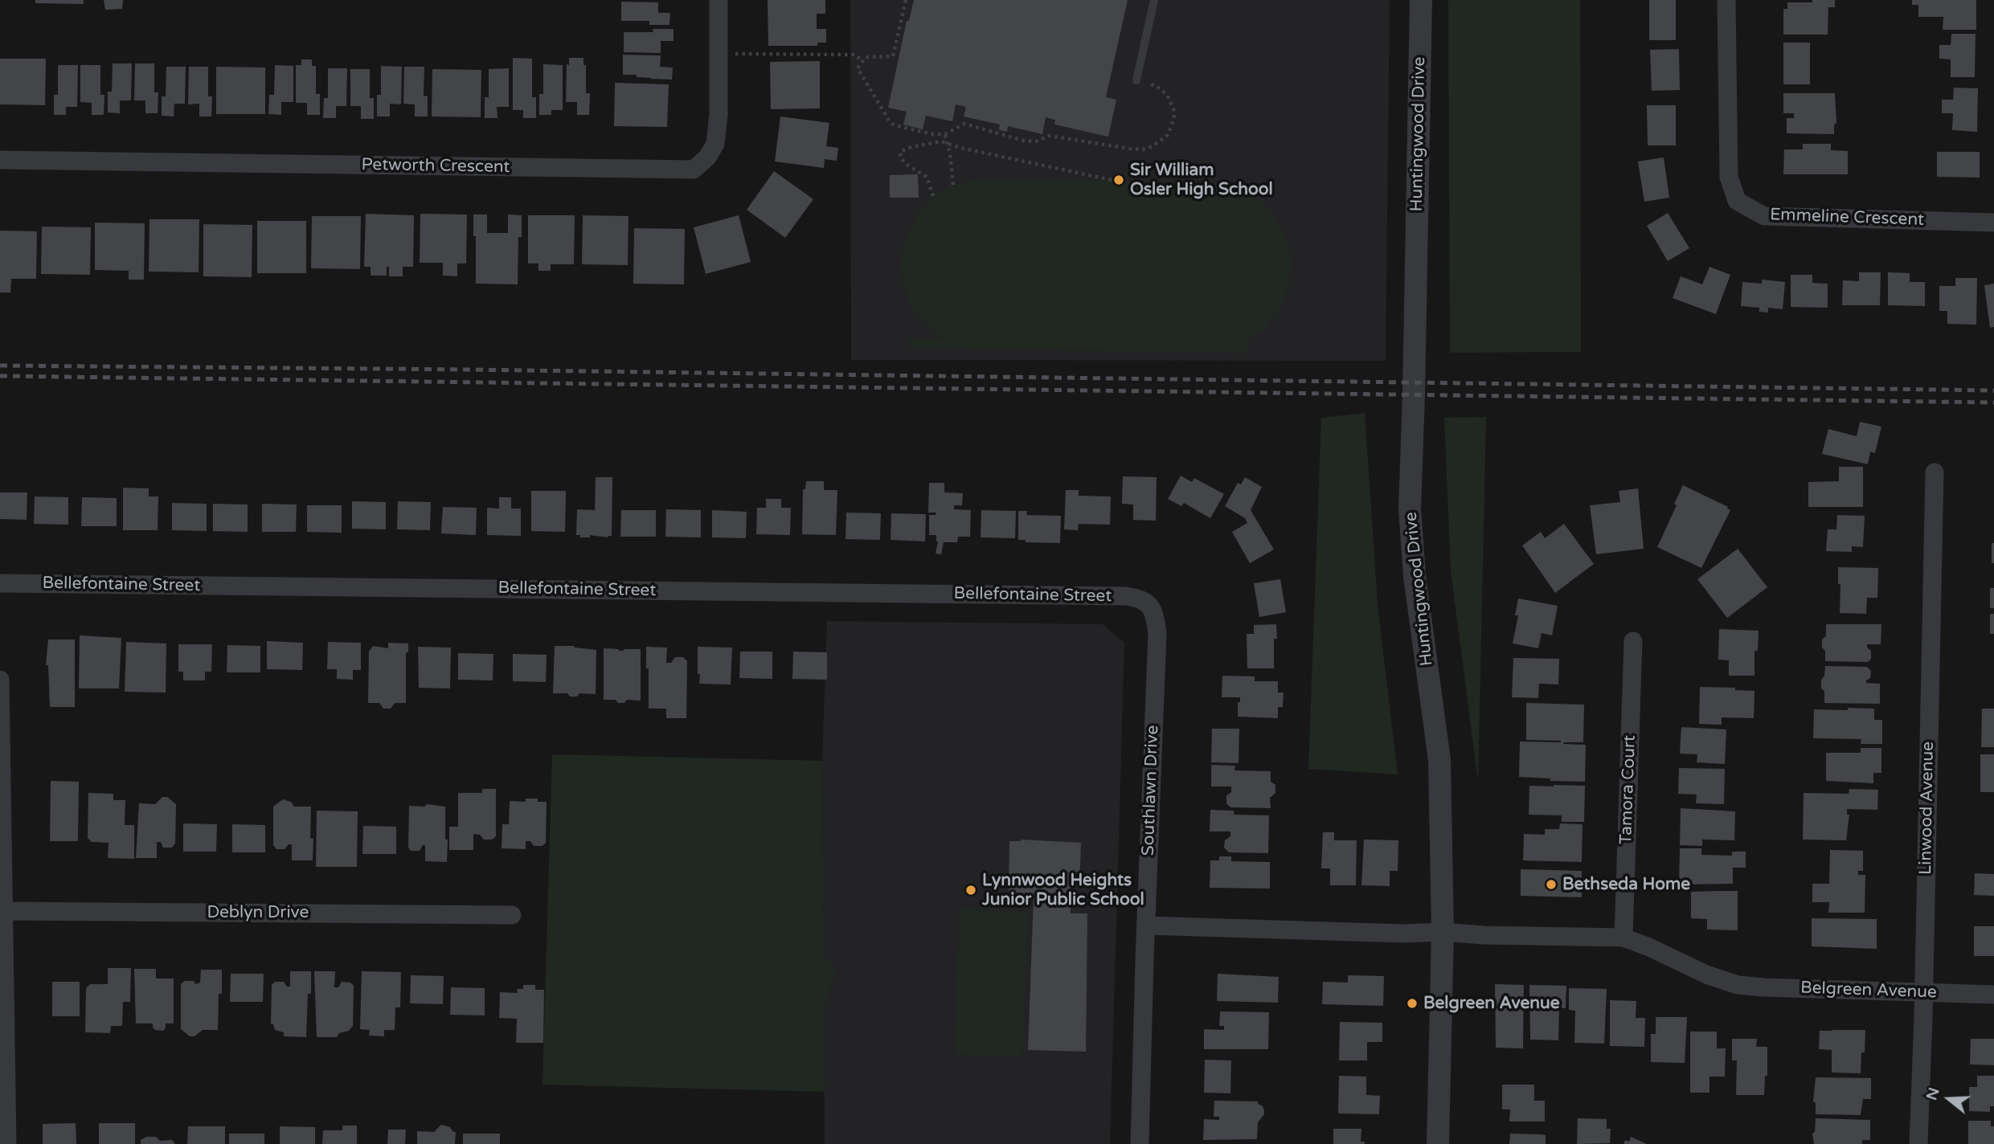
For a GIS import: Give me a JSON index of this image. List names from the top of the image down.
{
  "streets": {
    "street": [
      "Huntingwood Drive",
      "Petworth Crescent",
      "Emmeline Crescent",
      "Bellefontaine Street",
      "Tamora Court",
      "Southlawn Drive",
      "Linwood Avenue",
      "Deblyn Drive",
      "Belgreen Avenue"
    ]
  },
  "crossings": [
    ["Huntingwood Drive", "Belgreen Avenue"],
    ["Bellefontaine Street", "Southlawn Drive"],
    ["Tamora Court", "Belgreen Avenue"],
    ["Southlawn Drive", "Belgreen Avenue"],
    ["Linwood Avenue", "Belgreen Avenue"]
  ],
  "places": [
    "Sir William Osler High School",
    "Bethseda Home",
    "Lynnwood Heights Junior Public School",
    "Belgreen Avenue"
  ],
  "north": "left"
}
